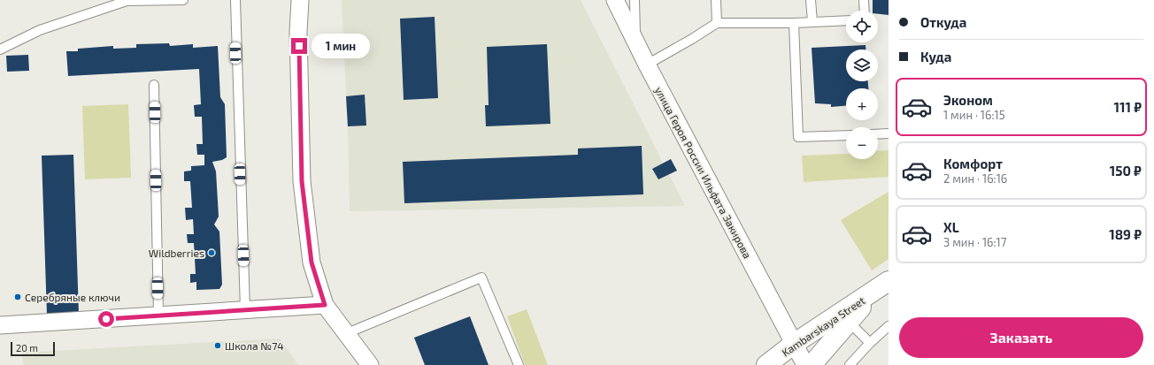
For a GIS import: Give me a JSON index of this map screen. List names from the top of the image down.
{
  "streets": {
    "main road": ["Kambarskaya Street"],
    "street": ["улица Героя России Ильфата Закирова"]
  },
  "crossings": [
    ["улица Героя России Ильфата Закирова", "Kambarskaya Street"]
  ],
  "places": ["Wildberries", "Серебряные ключи", "Школа №74"],
  "scale_bar": "20 m",
  "page": {
    "banner": ["Откуда", "Куда"],
    "map_buttons": ["+", "−"],
    "bubble": "1 мин",
    "list": [
      {
        "name": "Эконом",
        "note": "1 мин · 16:15",
        "value": "111 ₽"
      },
      {
        "name": "Комфорт",
        "note": "2 мин · 16:16",
        "value": "150 ₽"
      },
      {
        "name": "XL",
        "note": "3 мин · 16:17",
        "value": "189 ₽"
      }
    ],
    "buttons": "Заказать",
    "scale": "20 m"
  }
}
